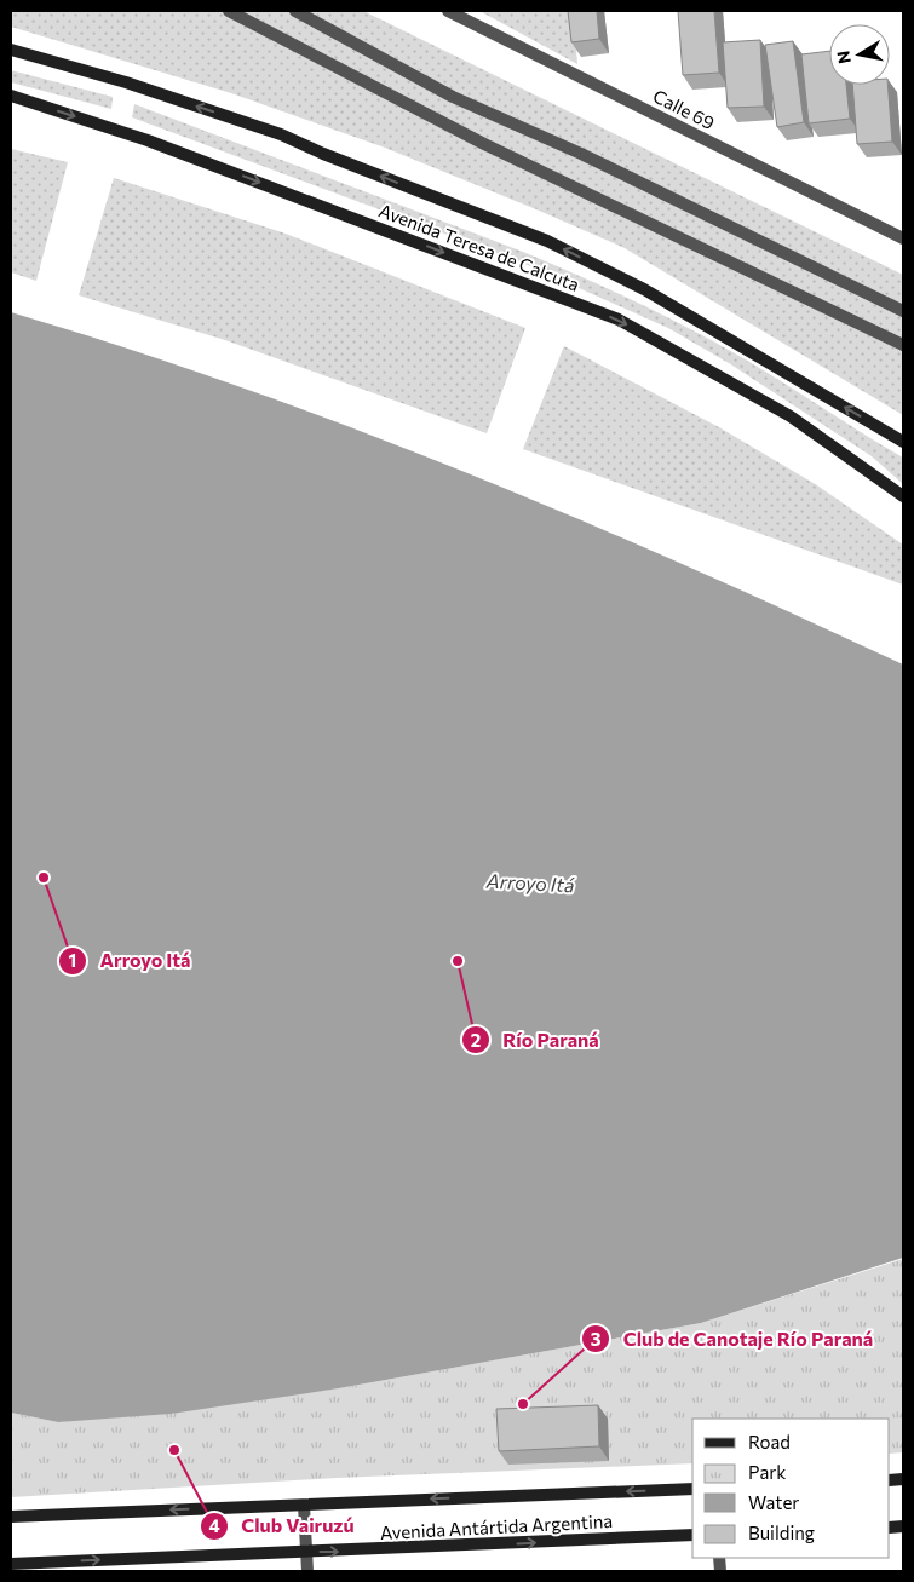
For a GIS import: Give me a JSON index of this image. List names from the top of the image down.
{
  "streets": {
    "main road": ["Avenida Teresa de Calcuta", "Avenida Antártida Argentina"],
    "street": ["Calle 69"]
  },
  "water": ["Arroyo Itá"],
  "places": [
    "Arroyo Itá",
    "Río Paraná",
    "Club de Canotaje Río Paraná",
    "Club Vairuzú"
  ],
  "legend": [
    "Road",
    "Park",
    "Water",
    "Building"
  ],
  "north": "left"
}
